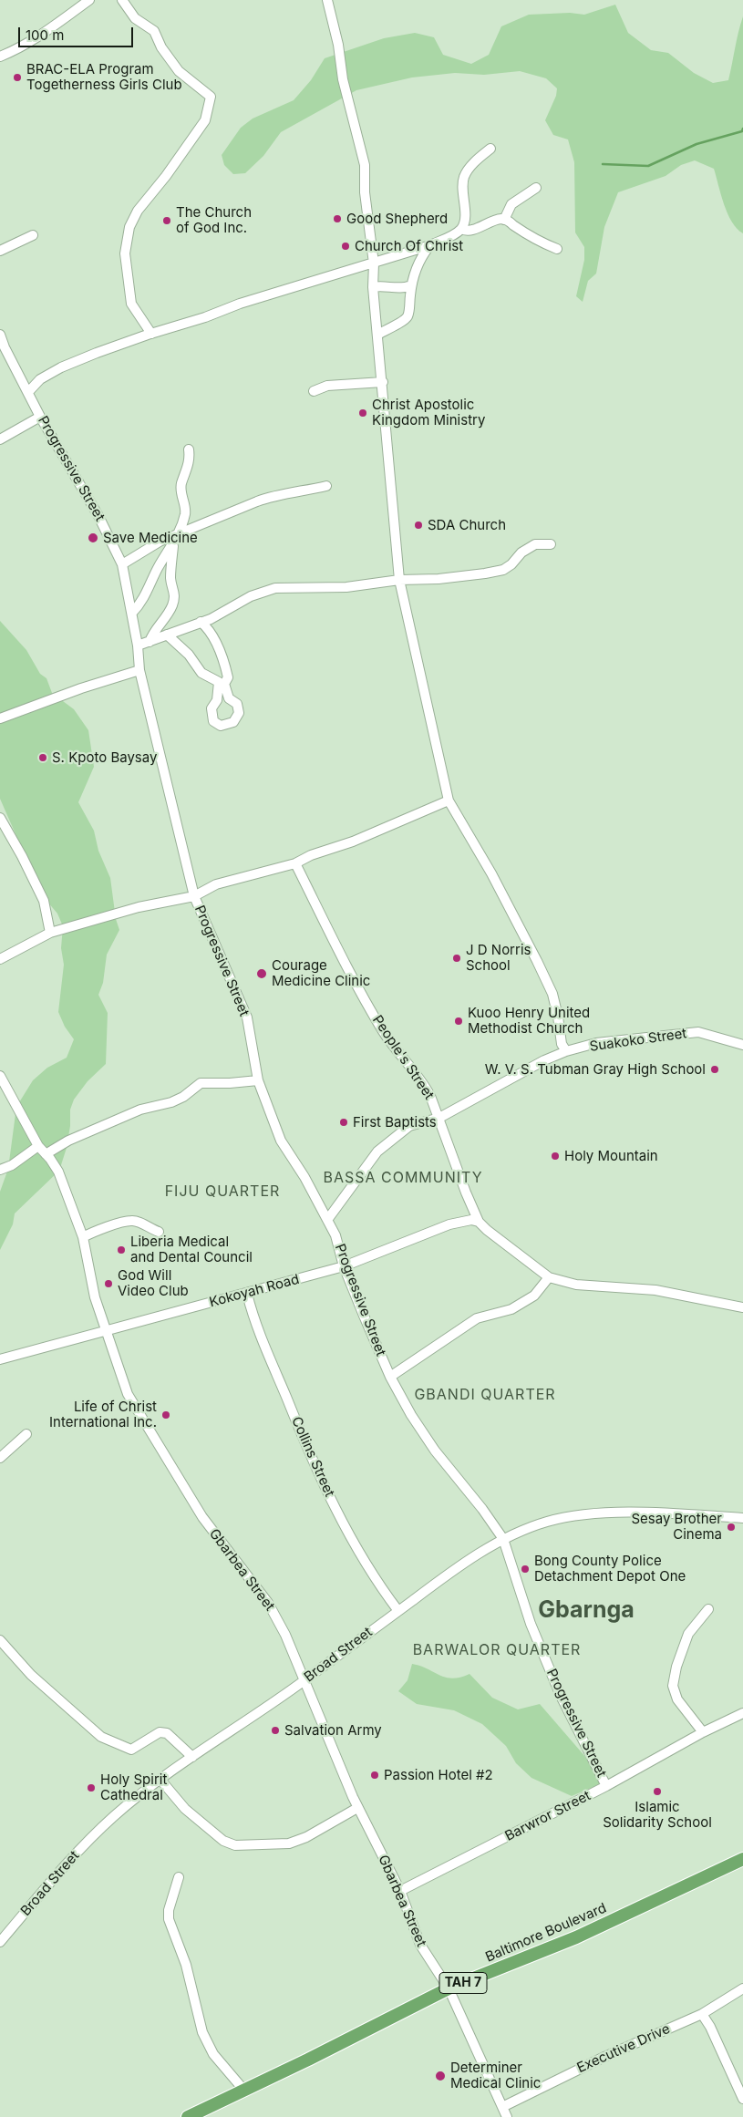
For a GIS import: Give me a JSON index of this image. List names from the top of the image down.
{
  "streets": {
    "highway": ["Baltimore Boulevard", "TAH 7"],
    "street": [
      "Progressive Street",
      "Suakoko Street",
      "People's Street",
      "Kokoyah Road",
      "Collins Street",
      "Gbarbea Street",
      "Broad Street",
      "Barwror Street",
      "Executive Drive"
    ]
  },
  "crossings": [
    ["Progressive Street", "Suakoko Street"],
    ["Progressive Street", "Kokoyah Road"],
    ["Progressive Street", "Broad Street"],
    ["Progressive Street", "Barwror Street"],
    ["Suakoko Street", "People's Street"],
    ["People's Street", "Kokoyah Road"],
    ["Kokoyah Road", "Collins Street"],
    ["Kokoyah Road", "Gbarbea Street"],
    ["Collins Street", "Broad Street"],
    ["Gbarbea Street", "Broad Street"],
    ["Gbarbea Street", "Barwror Street"],
    ["Gbarbea Street", "Baltimore Boulevard"],
    ["Gbarbea Street", "Executive Drive"]
  ],
  "districts": [
    "BASSA COMMUNITY",
    "FIJU QUARTER",
    "GBANDI QUARTER",
    "Gbarnga",
    "BARWALOR QUARTER"
  ],
  "places": [
    "BRAC-ELA Program Togetherness Girls Club",
    "Good Shepherd",
    "The Church of God Inc.",
    "Church Of Christ",
    "Christ Apostolic Kingdom Ministry",
    "SDA Church",
    "Save Medicine",
    "S. Kpoto Baysay",
    "J D Norris School",
    "Courage Medicine Clinic",
    "Kuoo Henry United Methodist Church",
    "W. V. S. Tubman Gray High School",
    "First Baptists",
    "Holy Mountain",
    "Liberia Medical and Dental Council",
    "God Will Video Club",
    "Life of Christ International Inc.",
    "Sesay Brother Cinema",
    "Bong County Police Detachment Depot One",
    "Salvation Army",
    "Passion Hotel #2",
    "Holy Spirit Cathedral",
    "Islamic Solidarity School",
    "Determiner Medical Clinic"
  ],
  "scale_bar": "100 m"
}
